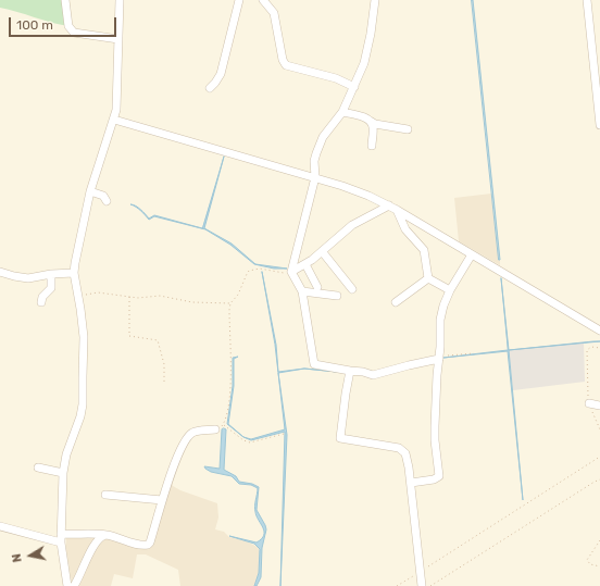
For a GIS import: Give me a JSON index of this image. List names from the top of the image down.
{
  "scale_bar": "100 m",
  "north": "left"
}
